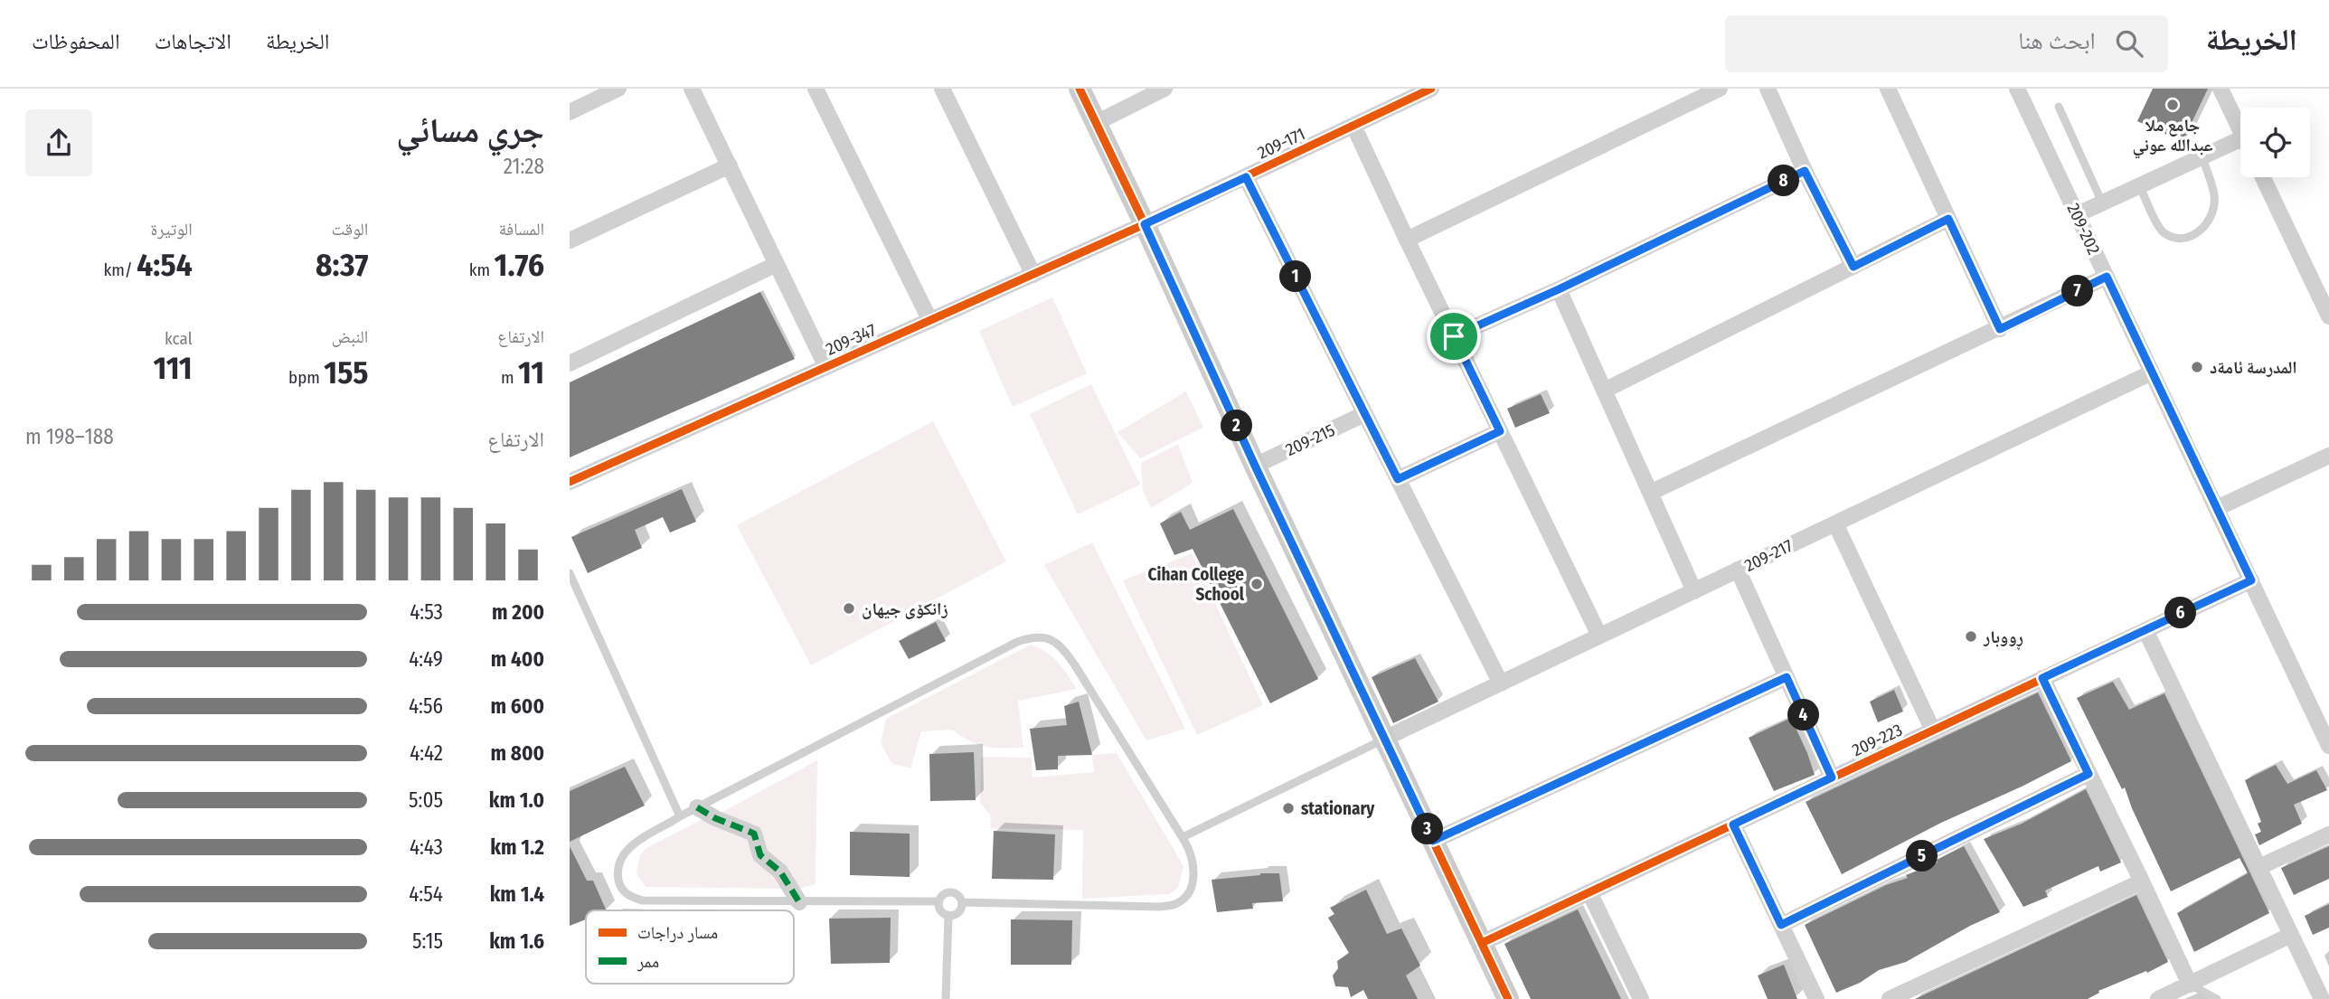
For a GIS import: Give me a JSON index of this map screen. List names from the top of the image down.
{
  "streets": {
    "street": [
      "209-171",
      "209-202",
      "209-347",
      "209-215",
      "209-217",
      "209-223"
    ]
  },
  "crossings": [
    ["209-171", "209-347"],
    ["209-202", "209-217"],
    ["209-202", "209-223"]
  ],
  "places": [
    "جامع ملا عبدالله عوني",
    "المدرسة ئامةد",
    "Cihan College School",
    "زانکۆی جیھان",
    "ڕووبار",
    "stationary"
  ],
  "legend": ["مسار دراجات", "ممر"],
  "page": {
    "header": "الخريطة",
    "search": "ابحث هنا",
    "nav": ["الخريطة", "الاتجاهات", "المحفوظات"],
    "heading": ["جري مسائي", "21:28"],
    "pins": [
      "8",
      "1",
      "7",
      "2",
      "6",
      "4",
      "3",
      "5"
    ],
    "stats": [
      ["المسافة", "1.76 km"],
      ["الوقت", "8:37"],
      ["الوتيرة", "4:54 /km"],
      ["الارتفاع", "11 m"],
      ["النبض", "155 bpm"],
      ["kcal", "111"]
    ],
    "chart": ["الارتفاع", "188–198 m"],
    "list": [
      {
        "name": "200 m",
        "note": "4:53"
      },
      {
        "name": "400 m",
        "note": "4:49"
      },
      {
        "name": "600 m",
        "note": "4:56"
      },
      {
        "name": "800 m",
        "note": "4:42"
      },
      {
        "name": "1.0 km",
        "note": "5:05"
      },
      {
        "name": "1.2 km",
        "note": "4:43"
      },
      {
        "name": "1.4 km",
        "note": "4:54"
      },
      {
        "name": "1.6 km",
        "note": "5:15"
      }
    ]
  }
}
